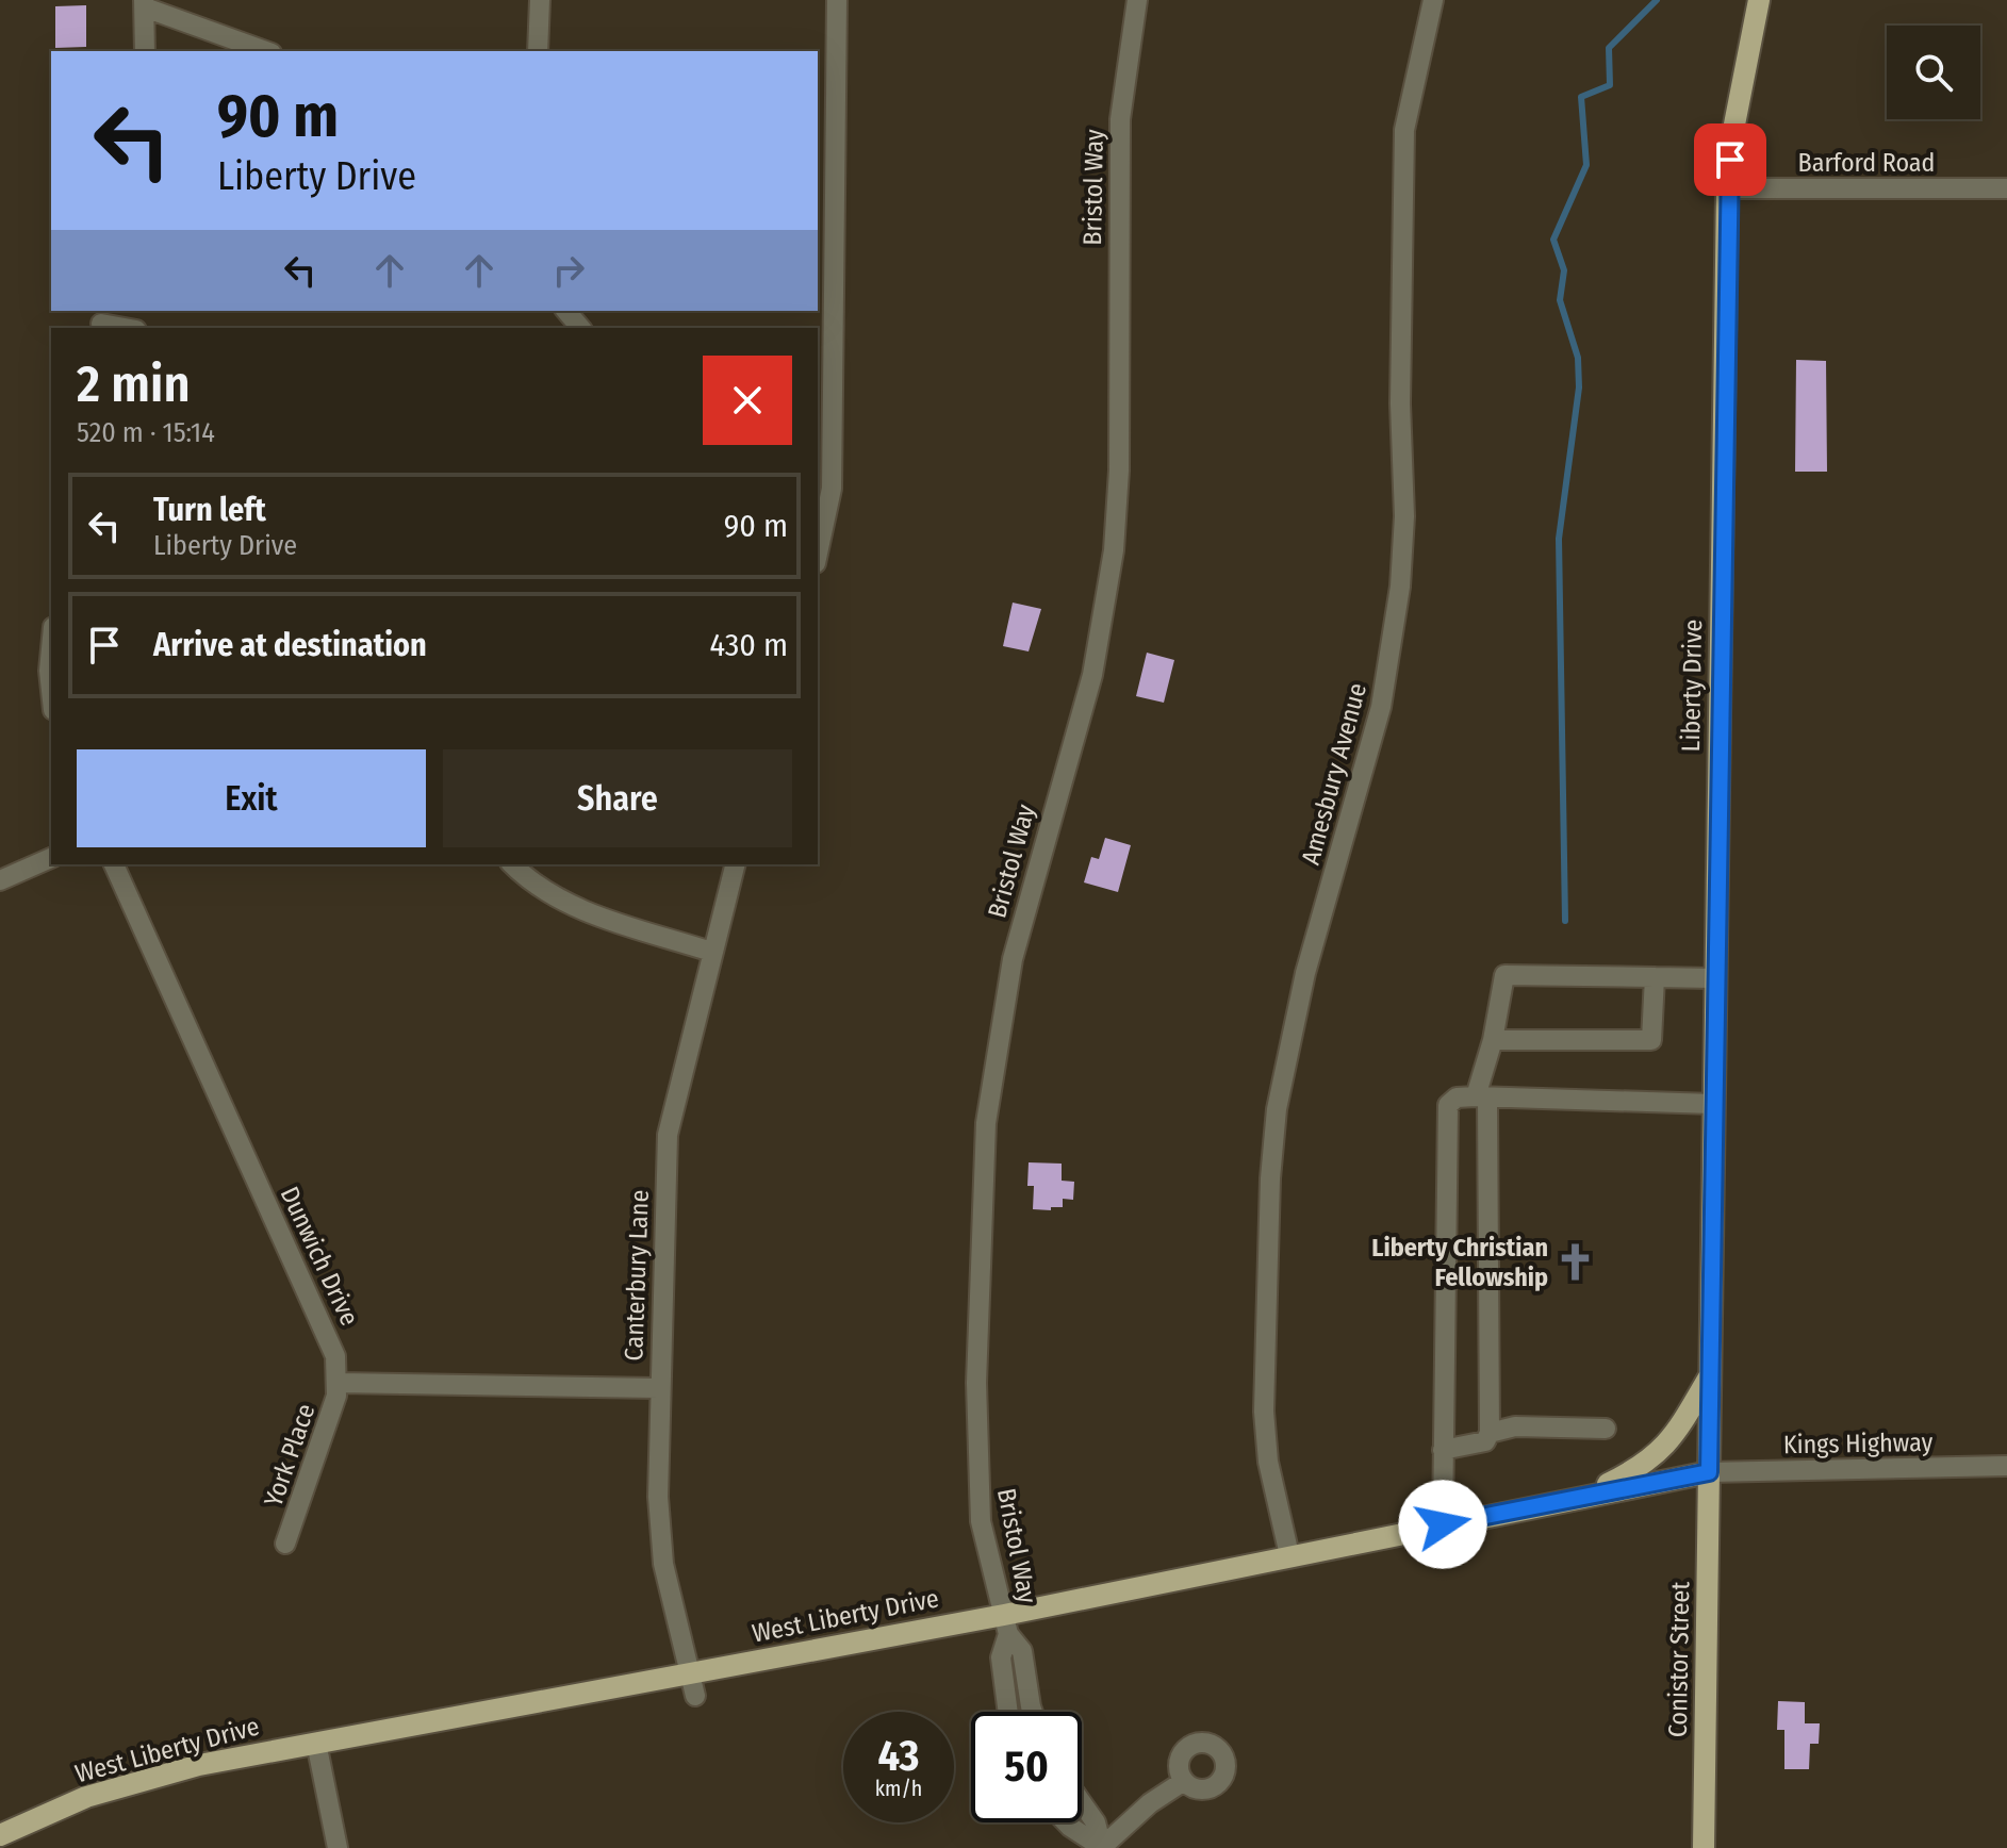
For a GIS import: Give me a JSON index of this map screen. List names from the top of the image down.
{
  "streets": {
    "main road": ["Liberty Drive", "West Liberty Drive", "Conistor Street"],
    "street": [
      "Barford Road",
      "Bristol Way",
      "Amesbury Avenue",
      "Dunwich Drive",
      "Canterbury Lane",
      "Kings Highway",
      "York Place"
    ]
  },
  "crossings": [
    ["Barford Road", "Liberty Drive"],
    ["Bristol Way", "West Liberty Drive"],
    ["Liberty Drive", "Kings Highway"],
    ["Liberty Drive", "West Liberty Drive"],
    ["Liberty Drive", "Conistor Street"],
    ["Amesbury Avenue", "West Liberty Drive"],
    ["Dunwich Drive", "York Place"],
    ["Canterbury Lane", "West Liberty Drive"],
    ["Kings Highway", "West Liberty Drive"],
    ["Kings Highway", "Conistor Street"],
    ["West Liberty Drive", "Conistor Street"]
  ],
  "places": {
    "church": ["Liberty Christian Fellowship"]
  },
  "page": {
    "turn": ["90 m", "Liberty Drive"],
    "heading": ["2 min", "520 m · 15:14"],
    "list": [
      {
        "name": "Turn left",
        "note": "Liberty Drive",
        "value": "90 m"
      },
      {
        "name": "Arrive at destination",
        "value": "430 m"
      }
    ],
    "buttons": ["Exit", "Share"],
    "speed": "43 km/h",
    "limit": "50"
  }
}
